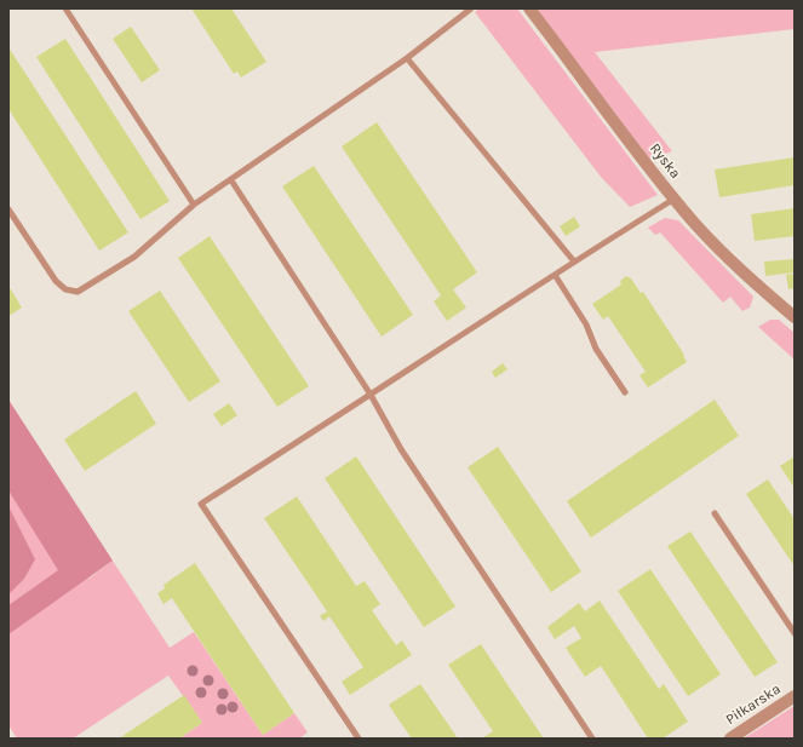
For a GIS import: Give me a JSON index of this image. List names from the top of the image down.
{
  "streets": {
    "street": ["Ryska", "Piłkarska"]
  }
}
